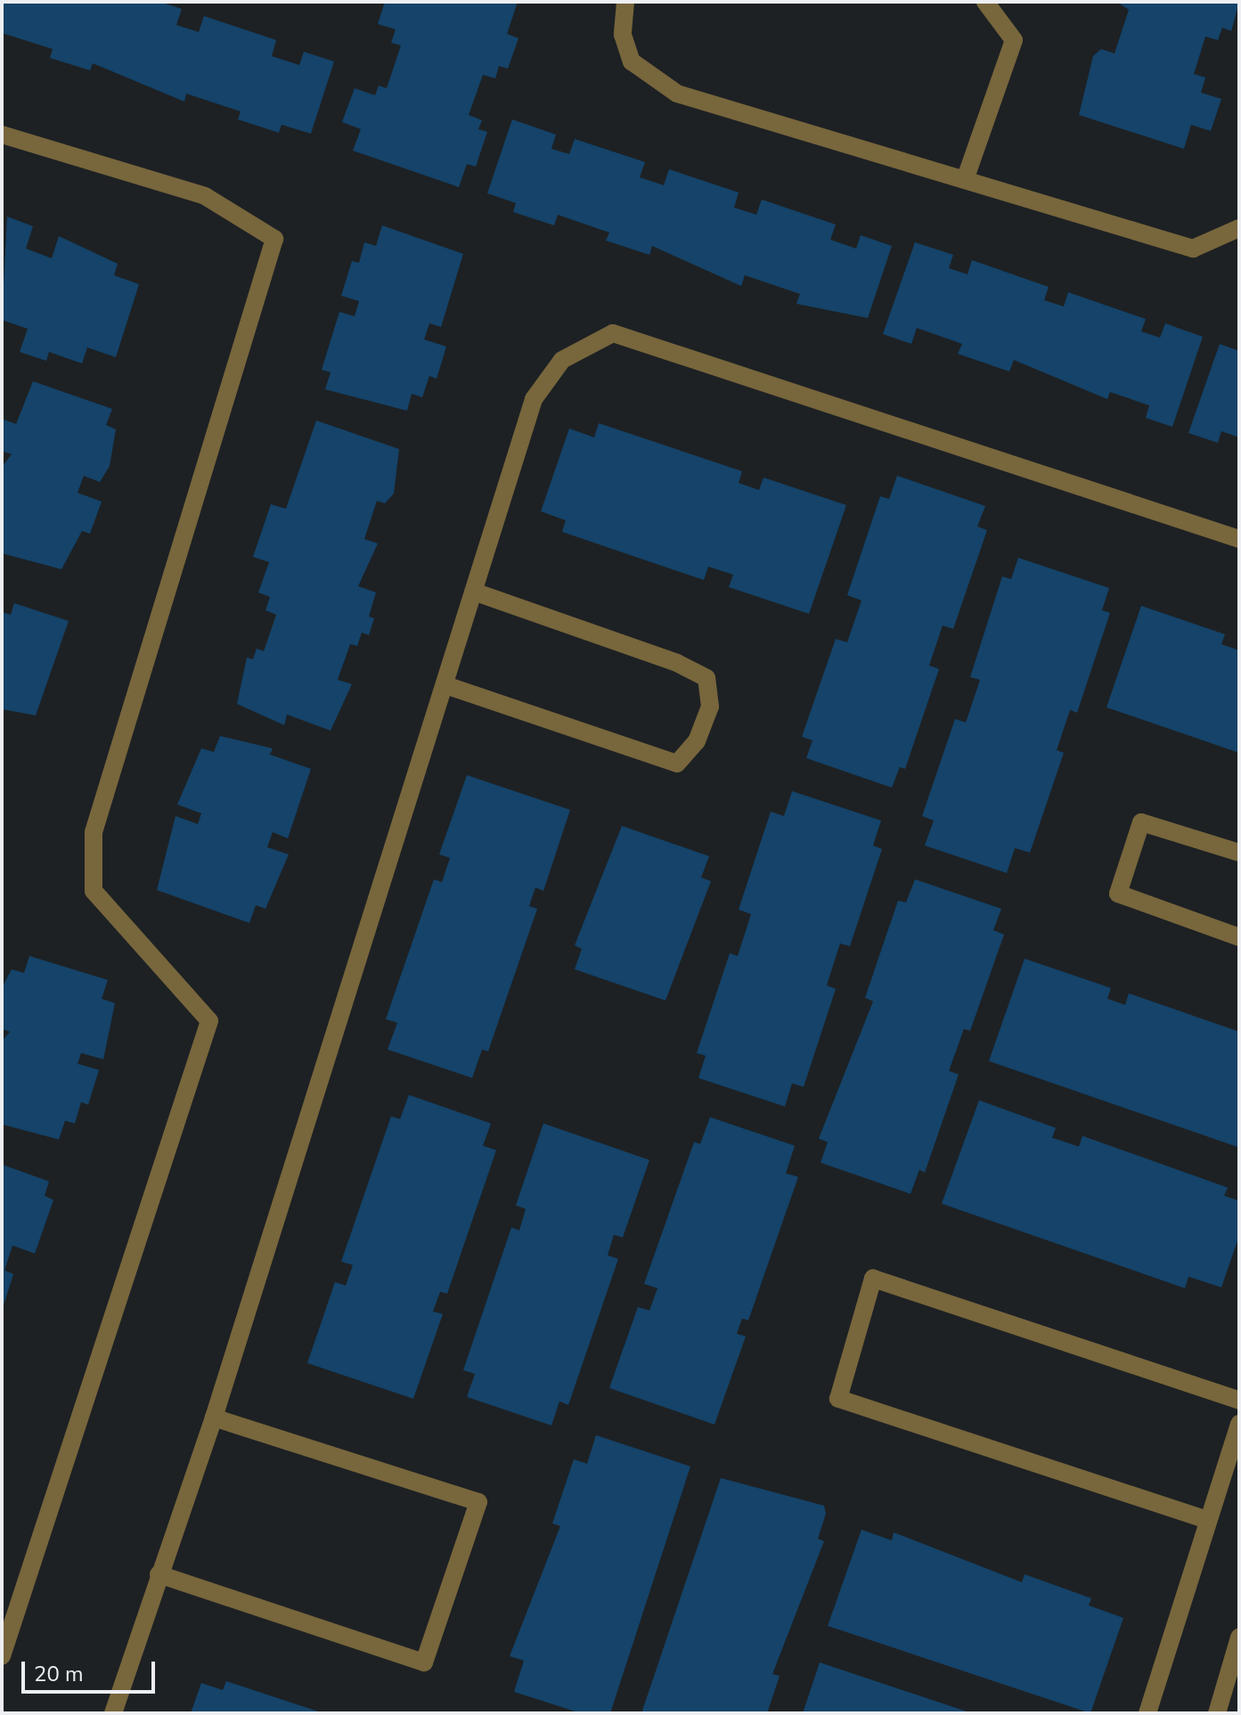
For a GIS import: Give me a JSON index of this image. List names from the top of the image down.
{
  "scale_bar": "20 m"
}
